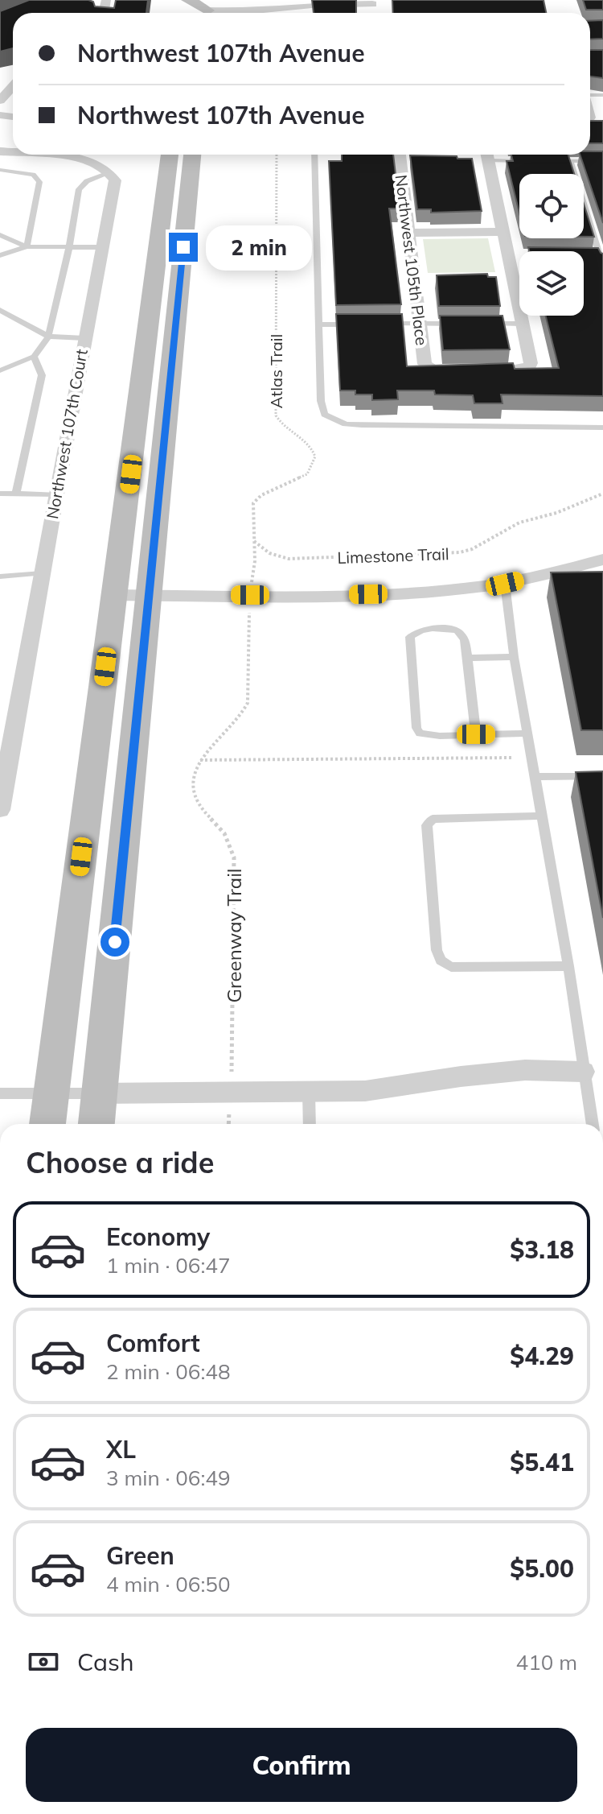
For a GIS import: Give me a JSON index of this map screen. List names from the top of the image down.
{
  "streets": {
    "street": ["Northwest 105th Place", "Northwest 107th Court"],
    "path": ["Atlas Trail", "Limestone Trail", "Greenway Trail"]
  },
  "crossings": [
    ["Atlas Trail", "Limestone Trail"]
  ],
  "page": {
    "banner": ["Northwest 107th Avenue", "Northwest 107th Avenue"],
    "bubble": "2 min",
    "heading": "Choose a ride",
    "list": [
      {
        "name": "Economy",
        "note": "1 min · 06:47",
        "value": "$3.18"
      },
      {
        "name": "Comfort",
        "note": "2 min · 06:48",
        "value": "$4.29"
      },
      {
        "name": "XL",
        "note": "3 min · 06:49",
        "value": "$5.41"
      },
      {
        "name": "Green",
        "note": "4 min · 06:50",
        "value": "$5.00"
      }
    ],
    "pay": ["Cash", "410 m"],
    "buttons": "Confirm"
  }
}
